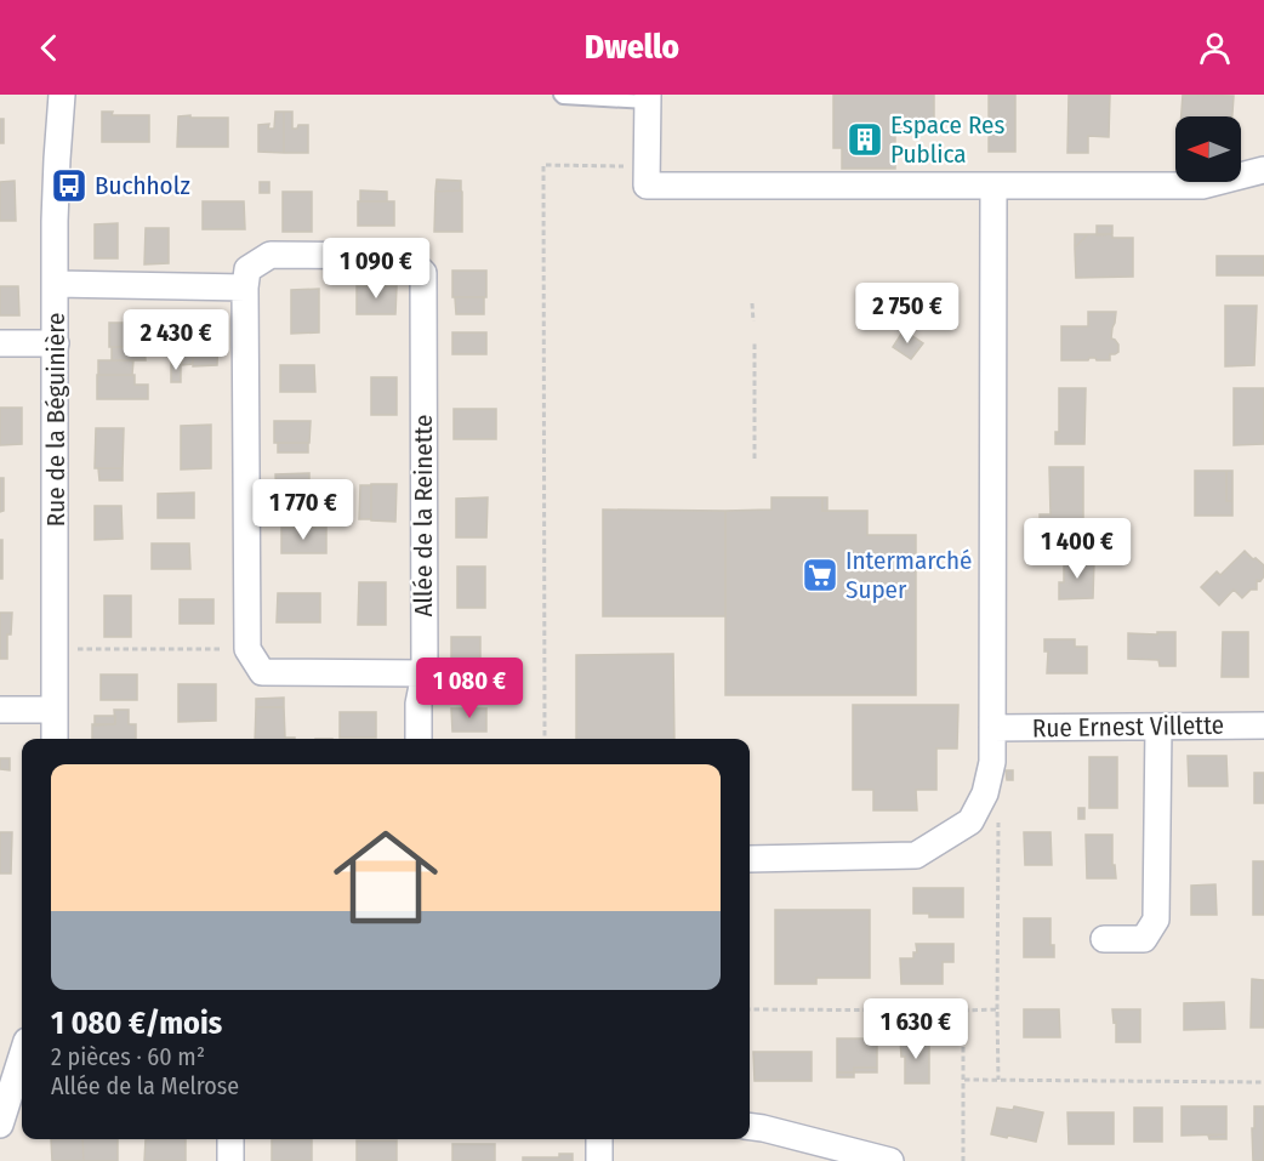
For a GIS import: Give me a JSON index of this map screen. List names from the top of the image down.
{
  "streets": {
    "street": ["Rue de la Béguinière", "Allée de la Reinette", "Rue Ernest Villette"]
  },
  "places": {
    "building": ["Espace Res Publica"],
    "bus stop": ["Buchholz"],
    "supermarket": ["Intermarché Super"]
  },
  "north": "left",
  "page": {
    "header": "Dwello",
    "price": [
      "1 090 €",
      "2 750 €",
      "2 430 €",
      "1 770 €",
      "1 400 €",
      "1 080 €",
      "1 630 €"
    ],
    "list": [
      {
        "name": "1 080 €/mois",
        "note": "2 pièces · 60 m² · Allée de la Melrose"
      }
    ]
  }
}
